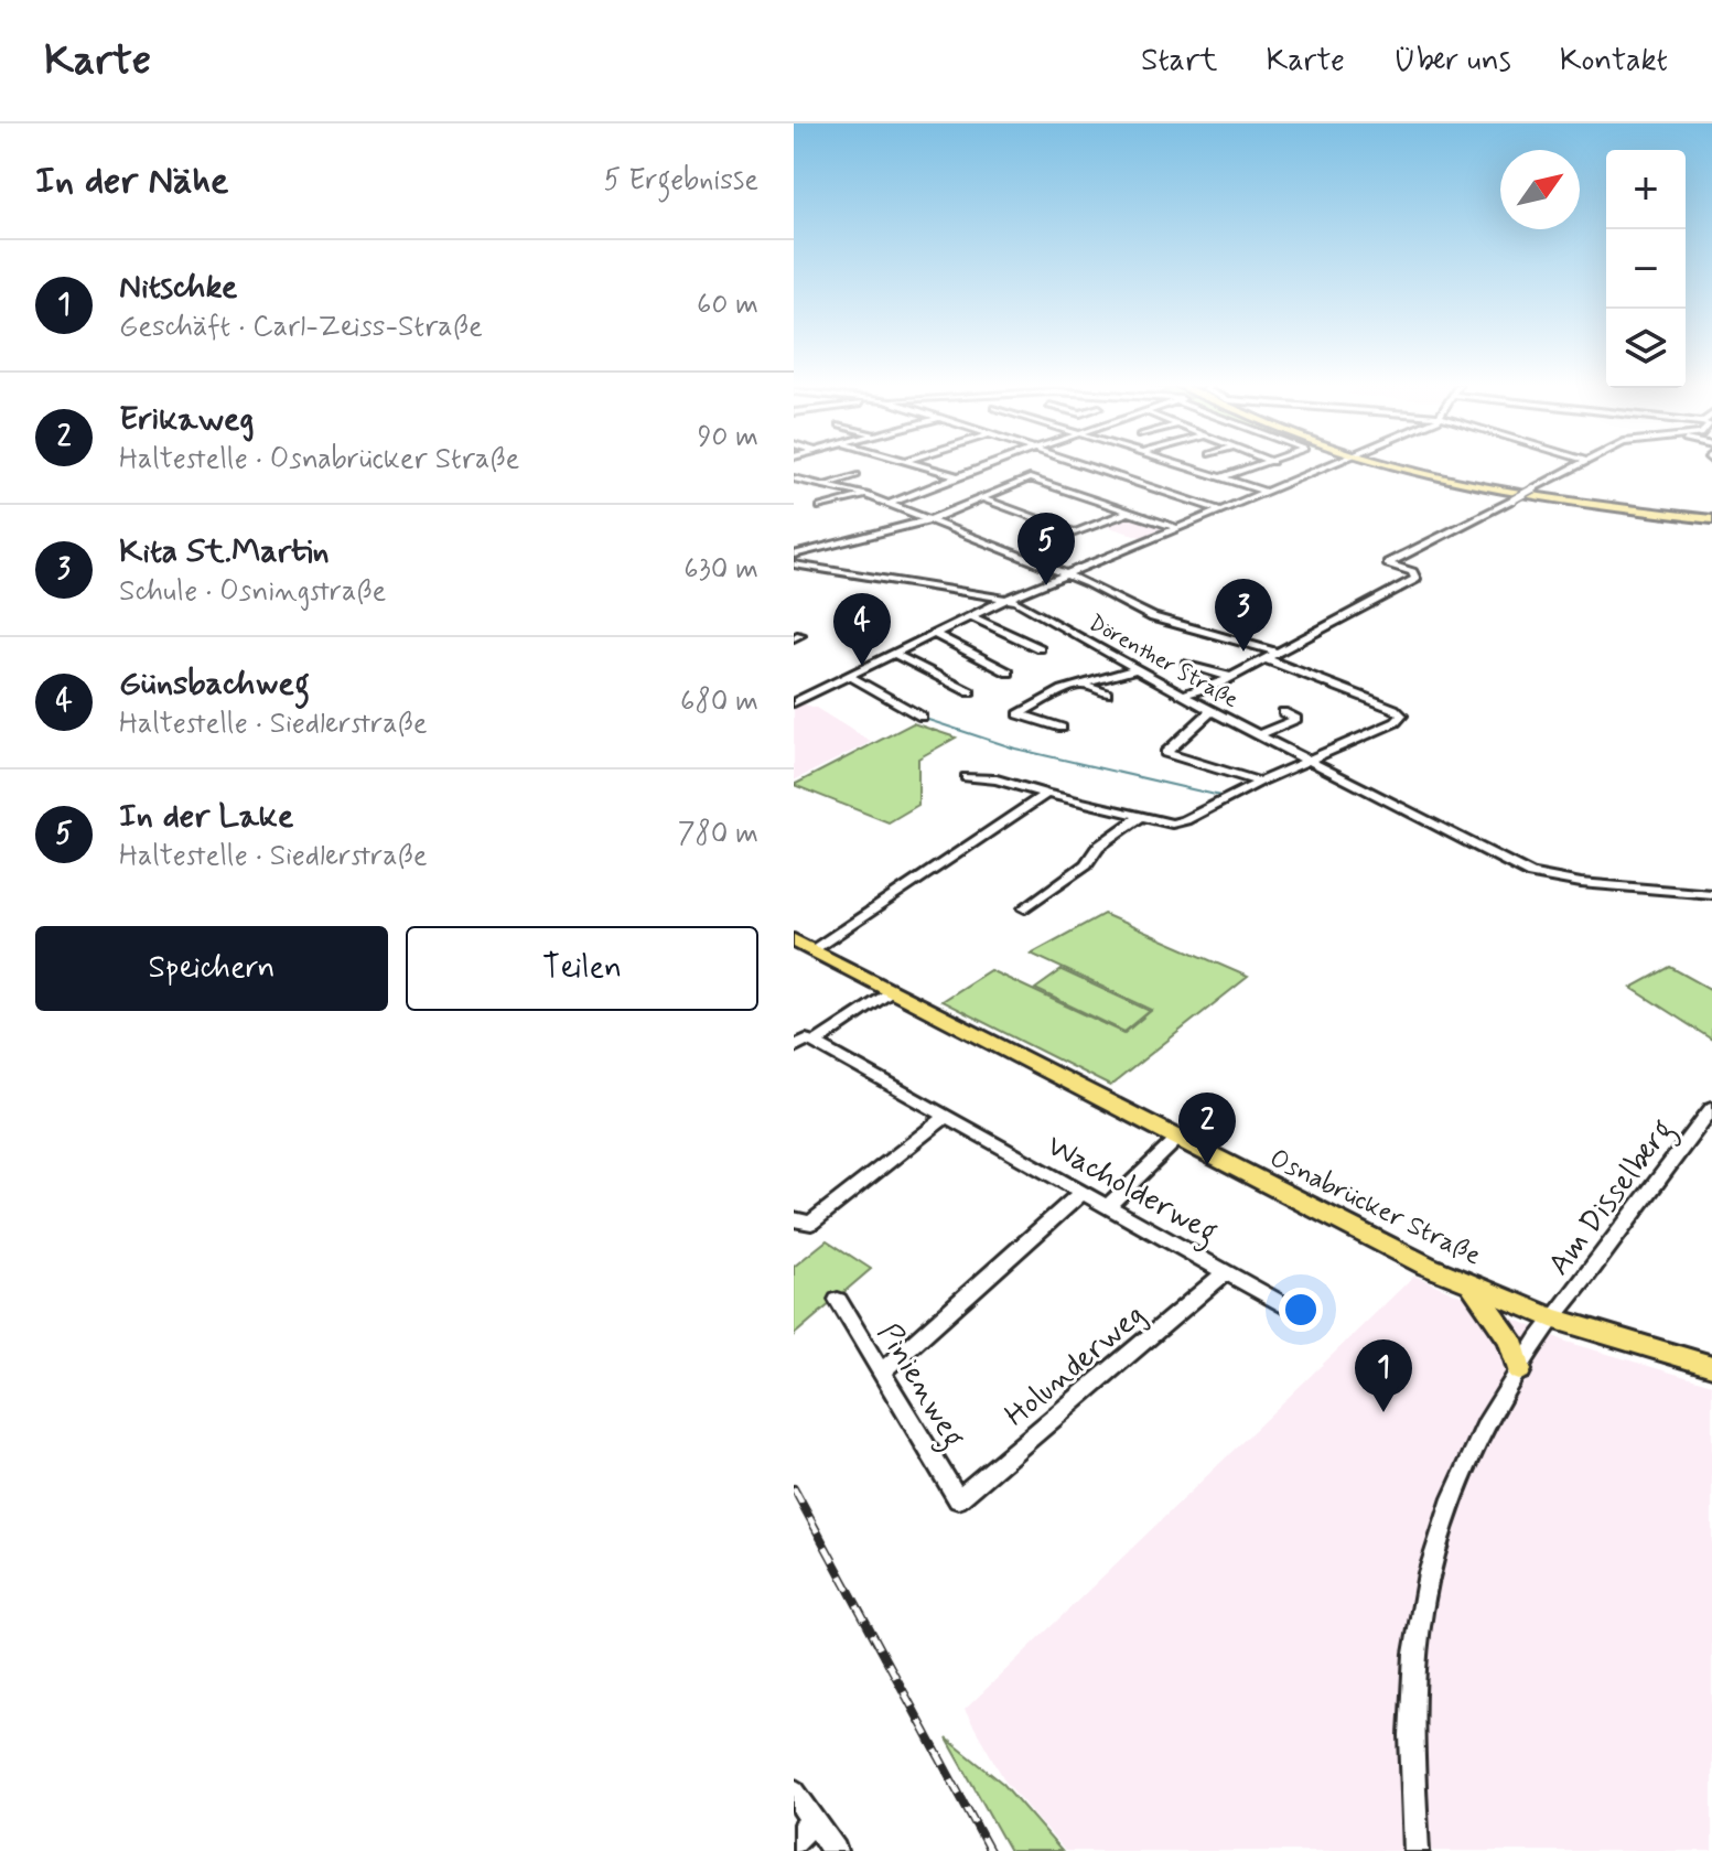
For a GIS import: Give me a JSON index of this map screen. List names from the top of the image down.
{
  "streets": {
    "main road": ["Osnabrücker Straße"],
    "street": [
      "Dörenther Straße",
      "Wacholderweg",
      "Am Disselberg",
      "Holunderweg",
      "Pinienweg"
    ]
  },
  "crossings": [
    ["Wacholderweg", "Holunderweg"],
    ["Am Disselberg", "Osnabrücker Straße"],
    ["Holunderweg", "Pinienweg"]
  ],
  "north": "top right",
  "page": {
    "header": "Karte",
    "nav": [
      "Start",
      "Karte",
      "Über uns",
      "Kontakt"
    ],
    "heading": ["In der Nähe", "5 Ergebnisse"],
    "map_buttons": ["+", "−"],
    "list": [
      {
        "mark": "1",
        "name": "Nitschke",
        "note": "Geschäft · Carl-Zeiss-Straße",
        "value": "60 m"
      },
      {
        "mark": "2",
        "name": "Erikaweg",
        "note": "Haltestelle · Osnabrücker Straße",
        "value": "90 m"
      },
      {
        "mark": "3",
        "name": "Kita St.Martin",
        "note": "Schule · Osningstraße",
        "value": "630 m"
      },
      {
        "mark": "4",
        "name": "Günsbachweg",
        "note": "Haltestelle · Siedlerstraße",
        "value": "680 m"
      },
      {
        "mark": "5",
        "name": "In der Lake",
        "note": "Haltestelle · Siedlerstraße",
        "value": "780 m"
      }
    ],
    "pins": [
      "5",
      "3",
      "4",
      "2",
      "1"
    ],
    "buttons": ["Speichern", "Teilen"]
  }
}
